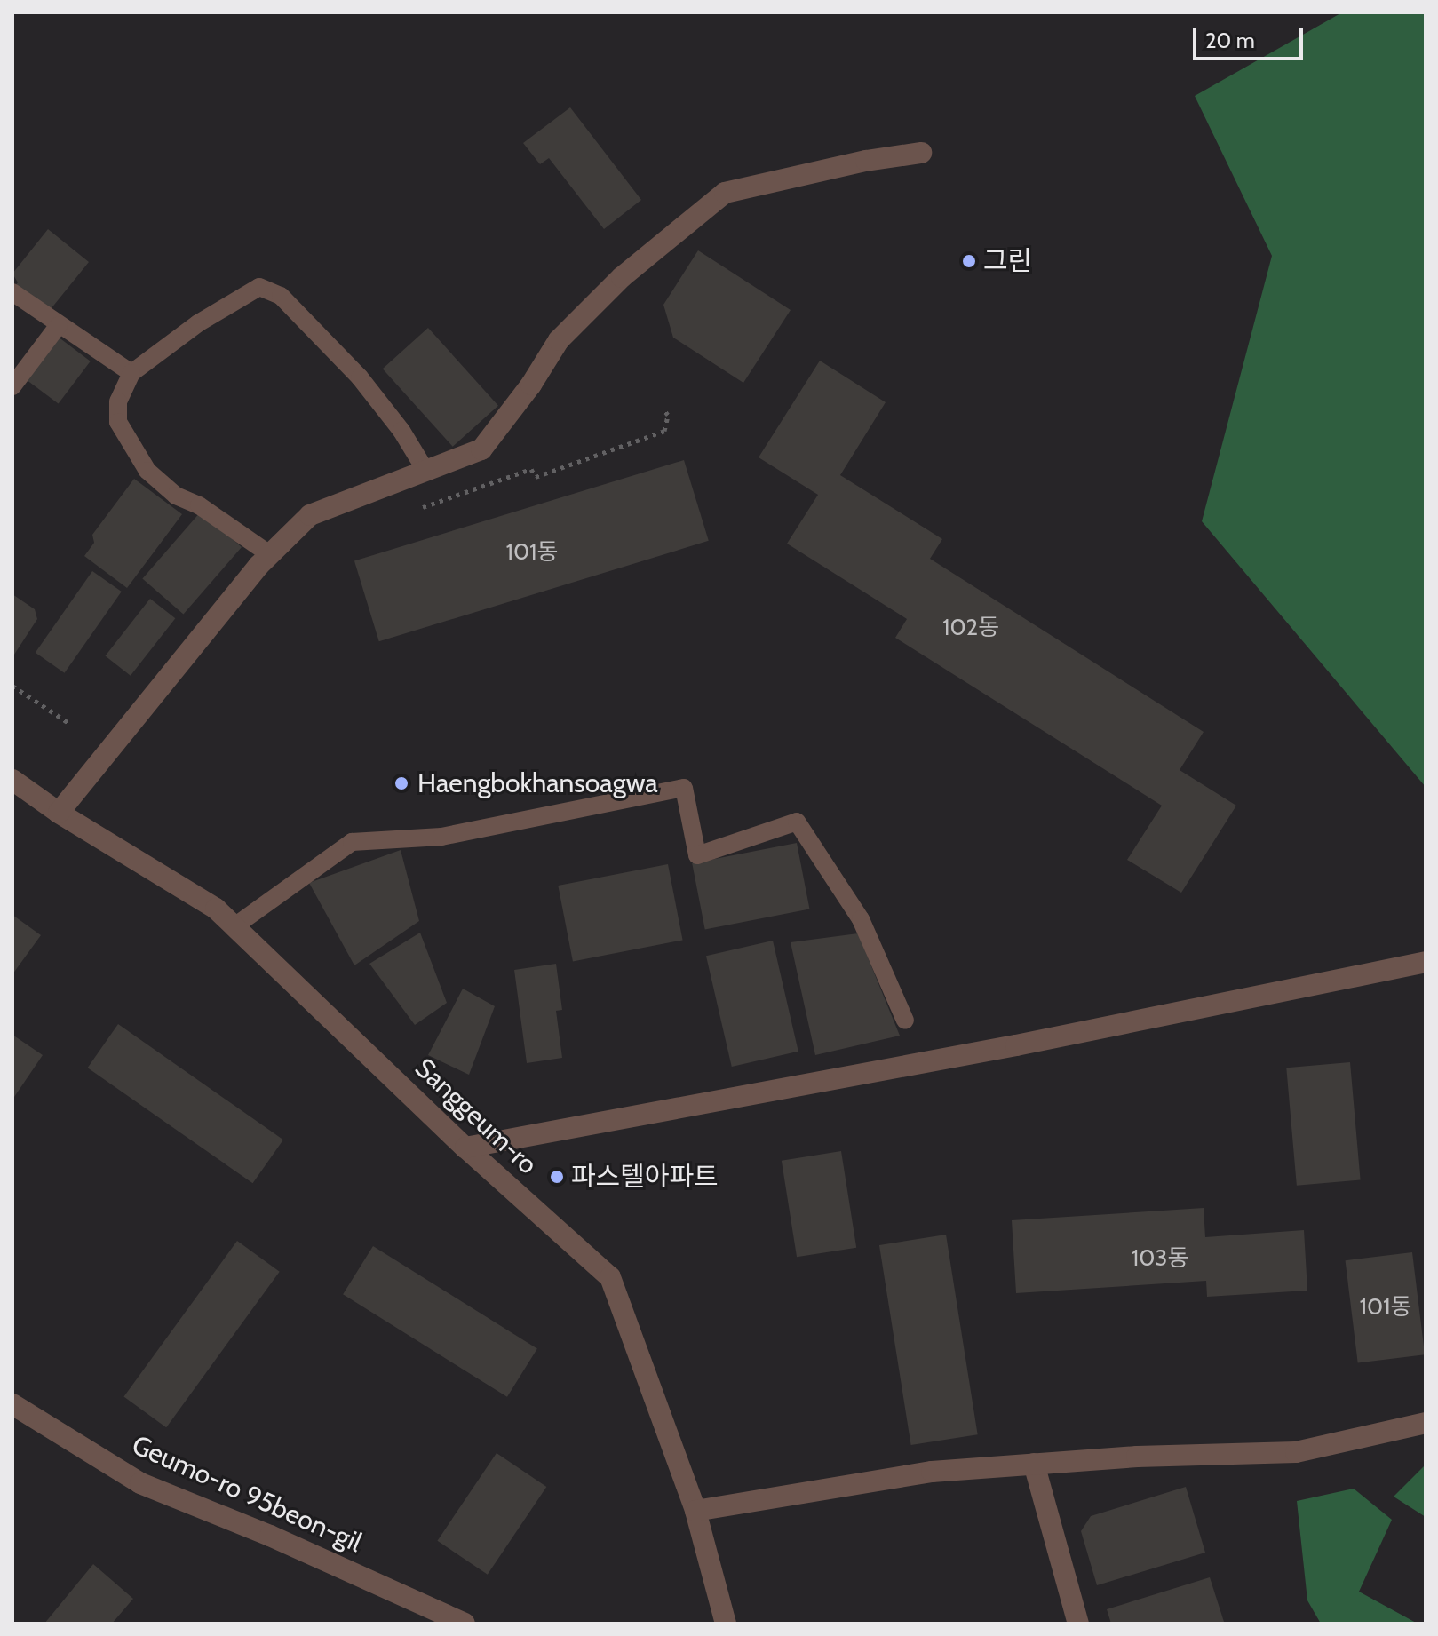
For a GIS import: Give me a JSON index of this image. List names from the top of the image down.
{
  "streets": {
    "street": ["Sanggeum-ro", "Geumo-ro 95beon-gil"]
  },
  "places": ["그린", "Haengbokhansoagwa", "파스텔아파트"],
  "house_numbers": [
    "101동",
    "102동",
    "103동",
    "101동"
  ],
  "scale_bar": "20 m"
}
